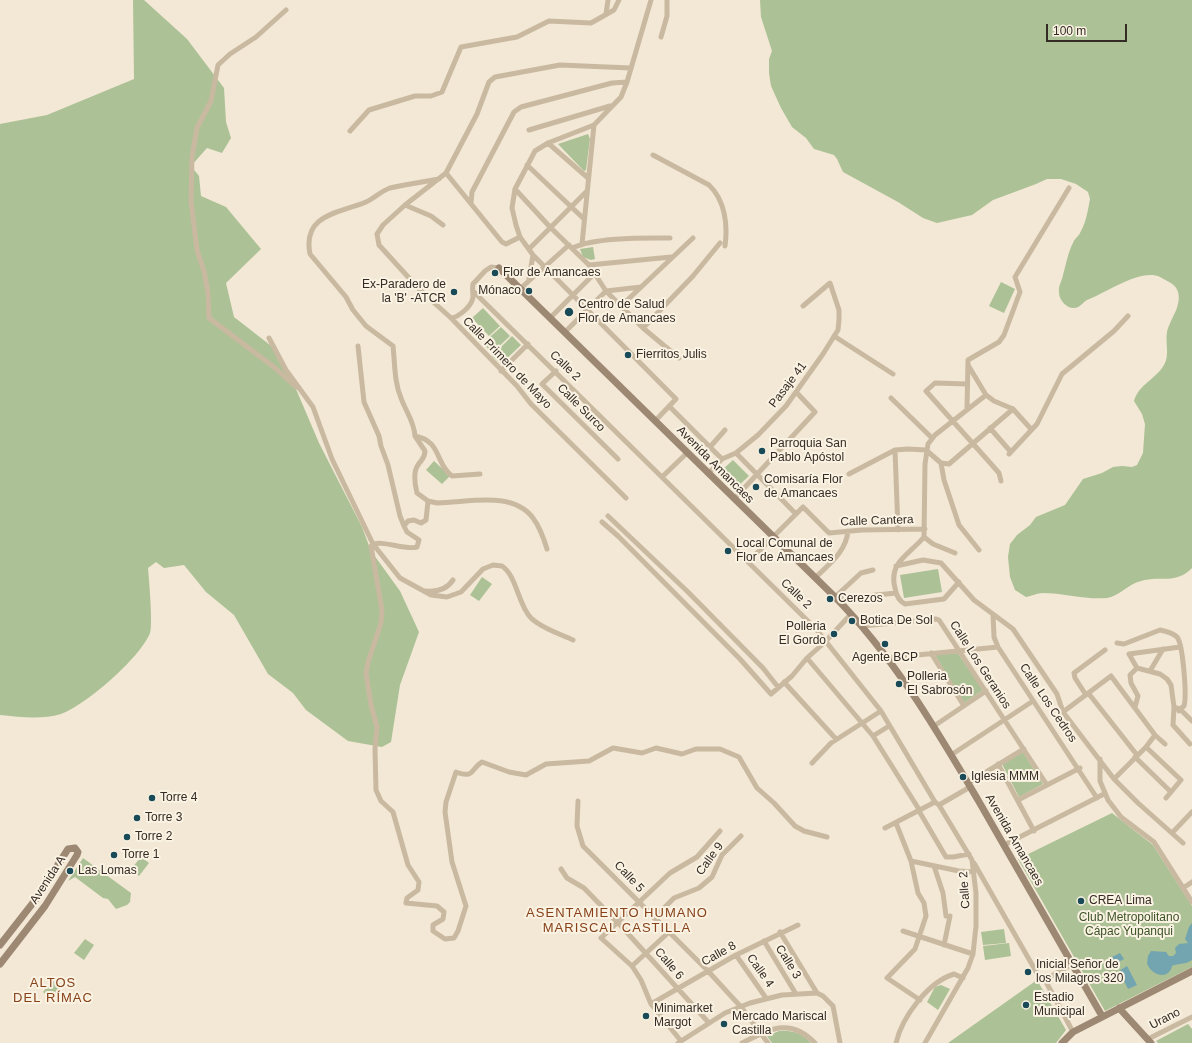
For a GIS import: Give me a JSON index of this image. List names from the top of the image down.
{
  "streets": {
    "street": [
      "Calle Primero de Mayo",
      "Calle 2",
      "Pasaje 41",
      "Calle Surco",
      "Avenida Amancaes",
      "Calle Cantera",
      "Calle Los Geranios",
      "Calle Los Cedros",
      "Calle 9",
      "Calle 5",
      "Avenida A",
      "Calle 8",
      "Calle 3",
      "Calle 6",
      "Calle 4",
      "Urano"
    ]
  },
  "crossings": [
    ["Calle 2", "Calle Surco"],
    ["Pasaje 41", "Avenida Amancaes"],
    ["Avenida Amancaes", "Calle Los Geranios"],
    ["Calle 9", "Calle 5"],
    ["Calle 5", "Calle 8"],
    ["Calle 8", "Calle 3"],
    ["Calle 8", "Calle 6"],
    ["Calle 8", "Calle 4"]
  ],
  "districts": ["ASENTAMIENTO HUMANO MARISCAL CASTILLA", "ALTOS DEL RÍMAC"],
  "parks": ["Club Metropolitano Cápac Yupanqui"],
  "places": [
    "Flor de Amancaes",
    "Mónaco",
    "Ex-Paradero de la 'B' -ATCR",
    "Centro de Salud Flor de Amancaes",
    "Fierritos Julis",
    "Parroquia San Pablo Apóstol",
    "Comisaría Flor de Amancaes",
    "Local Comunal de Flor de Amancaes",
    "Cerezos",
    "Botica De Sol",
    "Polleria El Gordo",
    "Agente BCP",
    "Polleria El Sabrosón",
    "Iglesia MMM",
    "Torre 4",
    "Torre 3",
    "Torre 2",
    "Torre 1",
    "Las Lomas",
    "CREA Lima",
    "Inicial Señor de los Milagros 320",
    "Estadio Municipal",
    "Minimarket Margot",
    "Mercado Mariscal Castilla"
  ],
  "scale_bar": "100 m"
}
